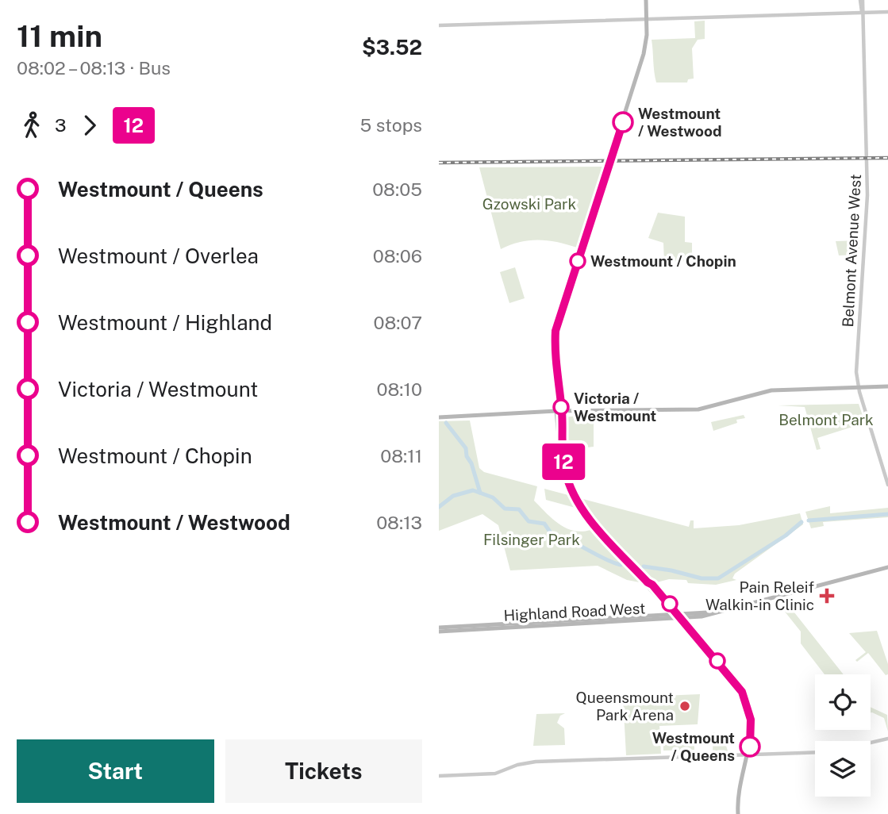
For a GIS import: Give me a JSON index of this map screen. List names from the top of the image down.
{
  "streets": {
    "main road": ["Highland Road West"],
    "street": ["Belmont Avenue West"]
  },
  "parks": ["Gzowski Park", "Belmont Park", "Filsinger Park"],
  "places": {
    "other": [
      "Westmount / Westwood",
      "Westmount / Chopin",
      "Victoria / Westmount",
      "Queensmount Park Arena",
      "Westmount / Queens"
    ],
    "health": ["Pain Releif Walkin-in Clinic"]
  },
  "lines": ["bus line 12"],
  "page": {
    "heading": ["11 min", "08:02 – 08:13 · Bus", "$3.52"],
    "on_map": "12",
    "legs": ["3", "12", "5 stops"],
    "list": [
      {
        "name": "Westmount / Queens",
        "value": "08:05"
      },
      {
        "name": "Westmount / Overlea",
        "value": "08:06"
      },
      {
        "name": "Westmount / Highland",
        "value": "08:07"
      },
      {
        "name": "Victoria / Westmount",
        "value": "08:10"
      },
      {
        "name": "Westmount / Chopin",
        "value": "08:11"
      },
      {
        "name": "Westmount / Westwood",
        "value": "08:13"
      }
    ],
    "buttons": ["Start", "Tickets"]
  }
}
